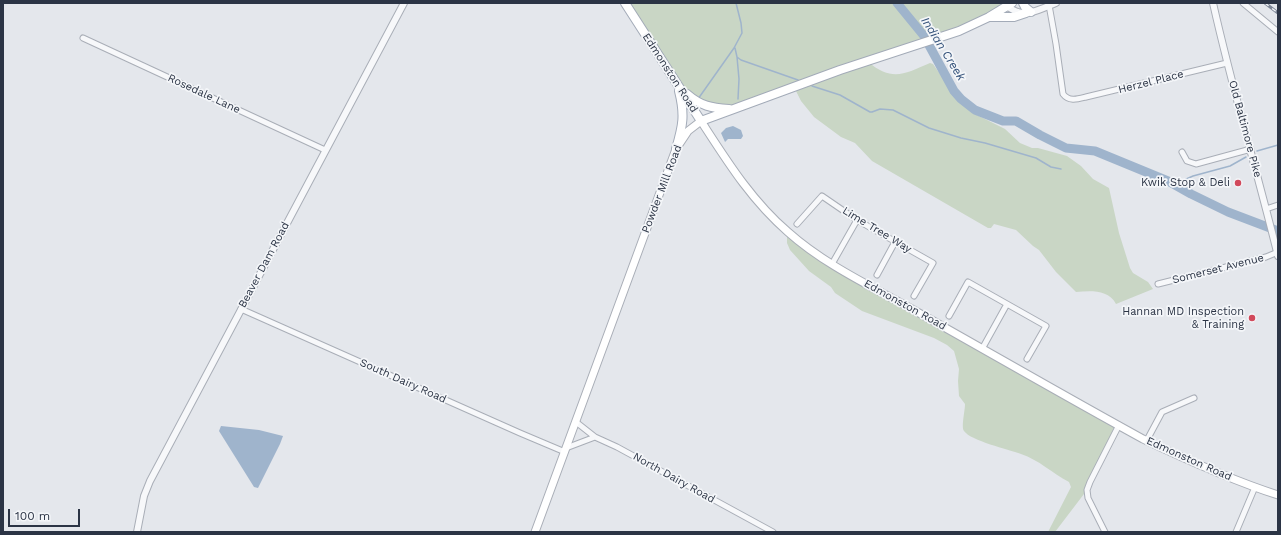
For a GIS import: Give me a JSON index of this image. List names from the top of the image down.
{
  "streets": {
    "main road": ["Edmonston Road", "Powder Mill Road"],
    "street": [
      "Herzel Place",
      "Rosedale Lane",
      "Old Baltimore Pike",
      "Lime Tree Way",
      "Beaver Dam Road",
      "Somerset Avenue",
      "South Dairy Road",
      "North Dairy Road"
    ]
  },
  "crossings": [
    ["Edmonston Road", "Powder Mill Road"],
    ["Herzel Place", "Old Baltimore Pike"],
    ["Rosedale Lane", "Beaver Dam Road"],
    ["Old Baltimore Pike", "Somerset Avenue"],
    ["Powder Mill Road", "South Dairy Road"],
    ["Powder Mill Road", "North Dairy Road"],
    ["Beaver Dam Road", "South Dairy Road"]
  ],
  "water": ["Indian Creek"],
  "places": ["Kwik Stop & Deli", "Hannan MD Inspection & Training"],
  "scale_bar": "100 m"
}
